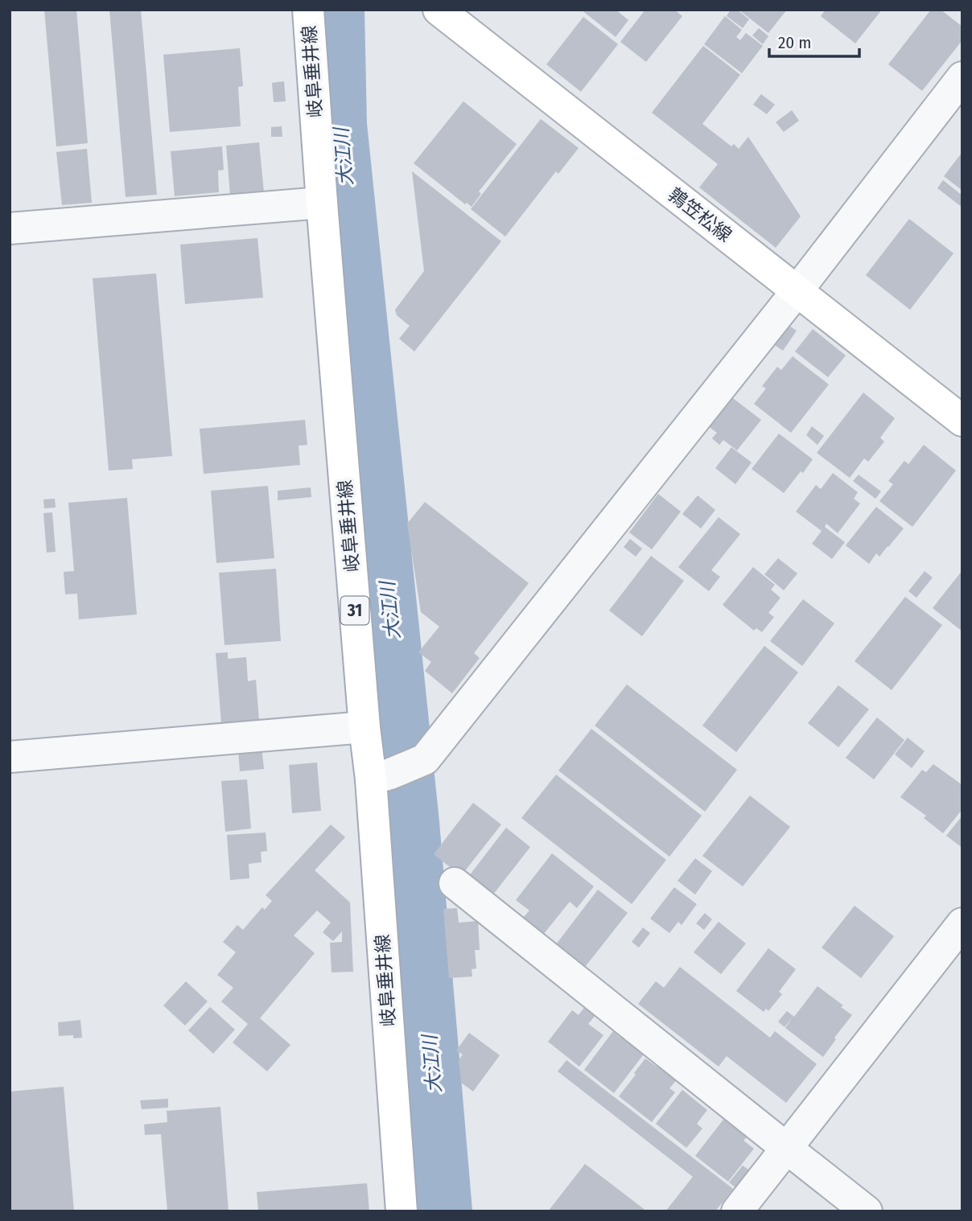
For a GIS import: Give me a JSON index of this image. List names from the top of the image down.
{
  "streets": {
    "main road": ["岐阜垂井線", "鶉笠松線", "31"]
  },
  "water": ["大江川"],
  "scale_bar": "20 m"
}
